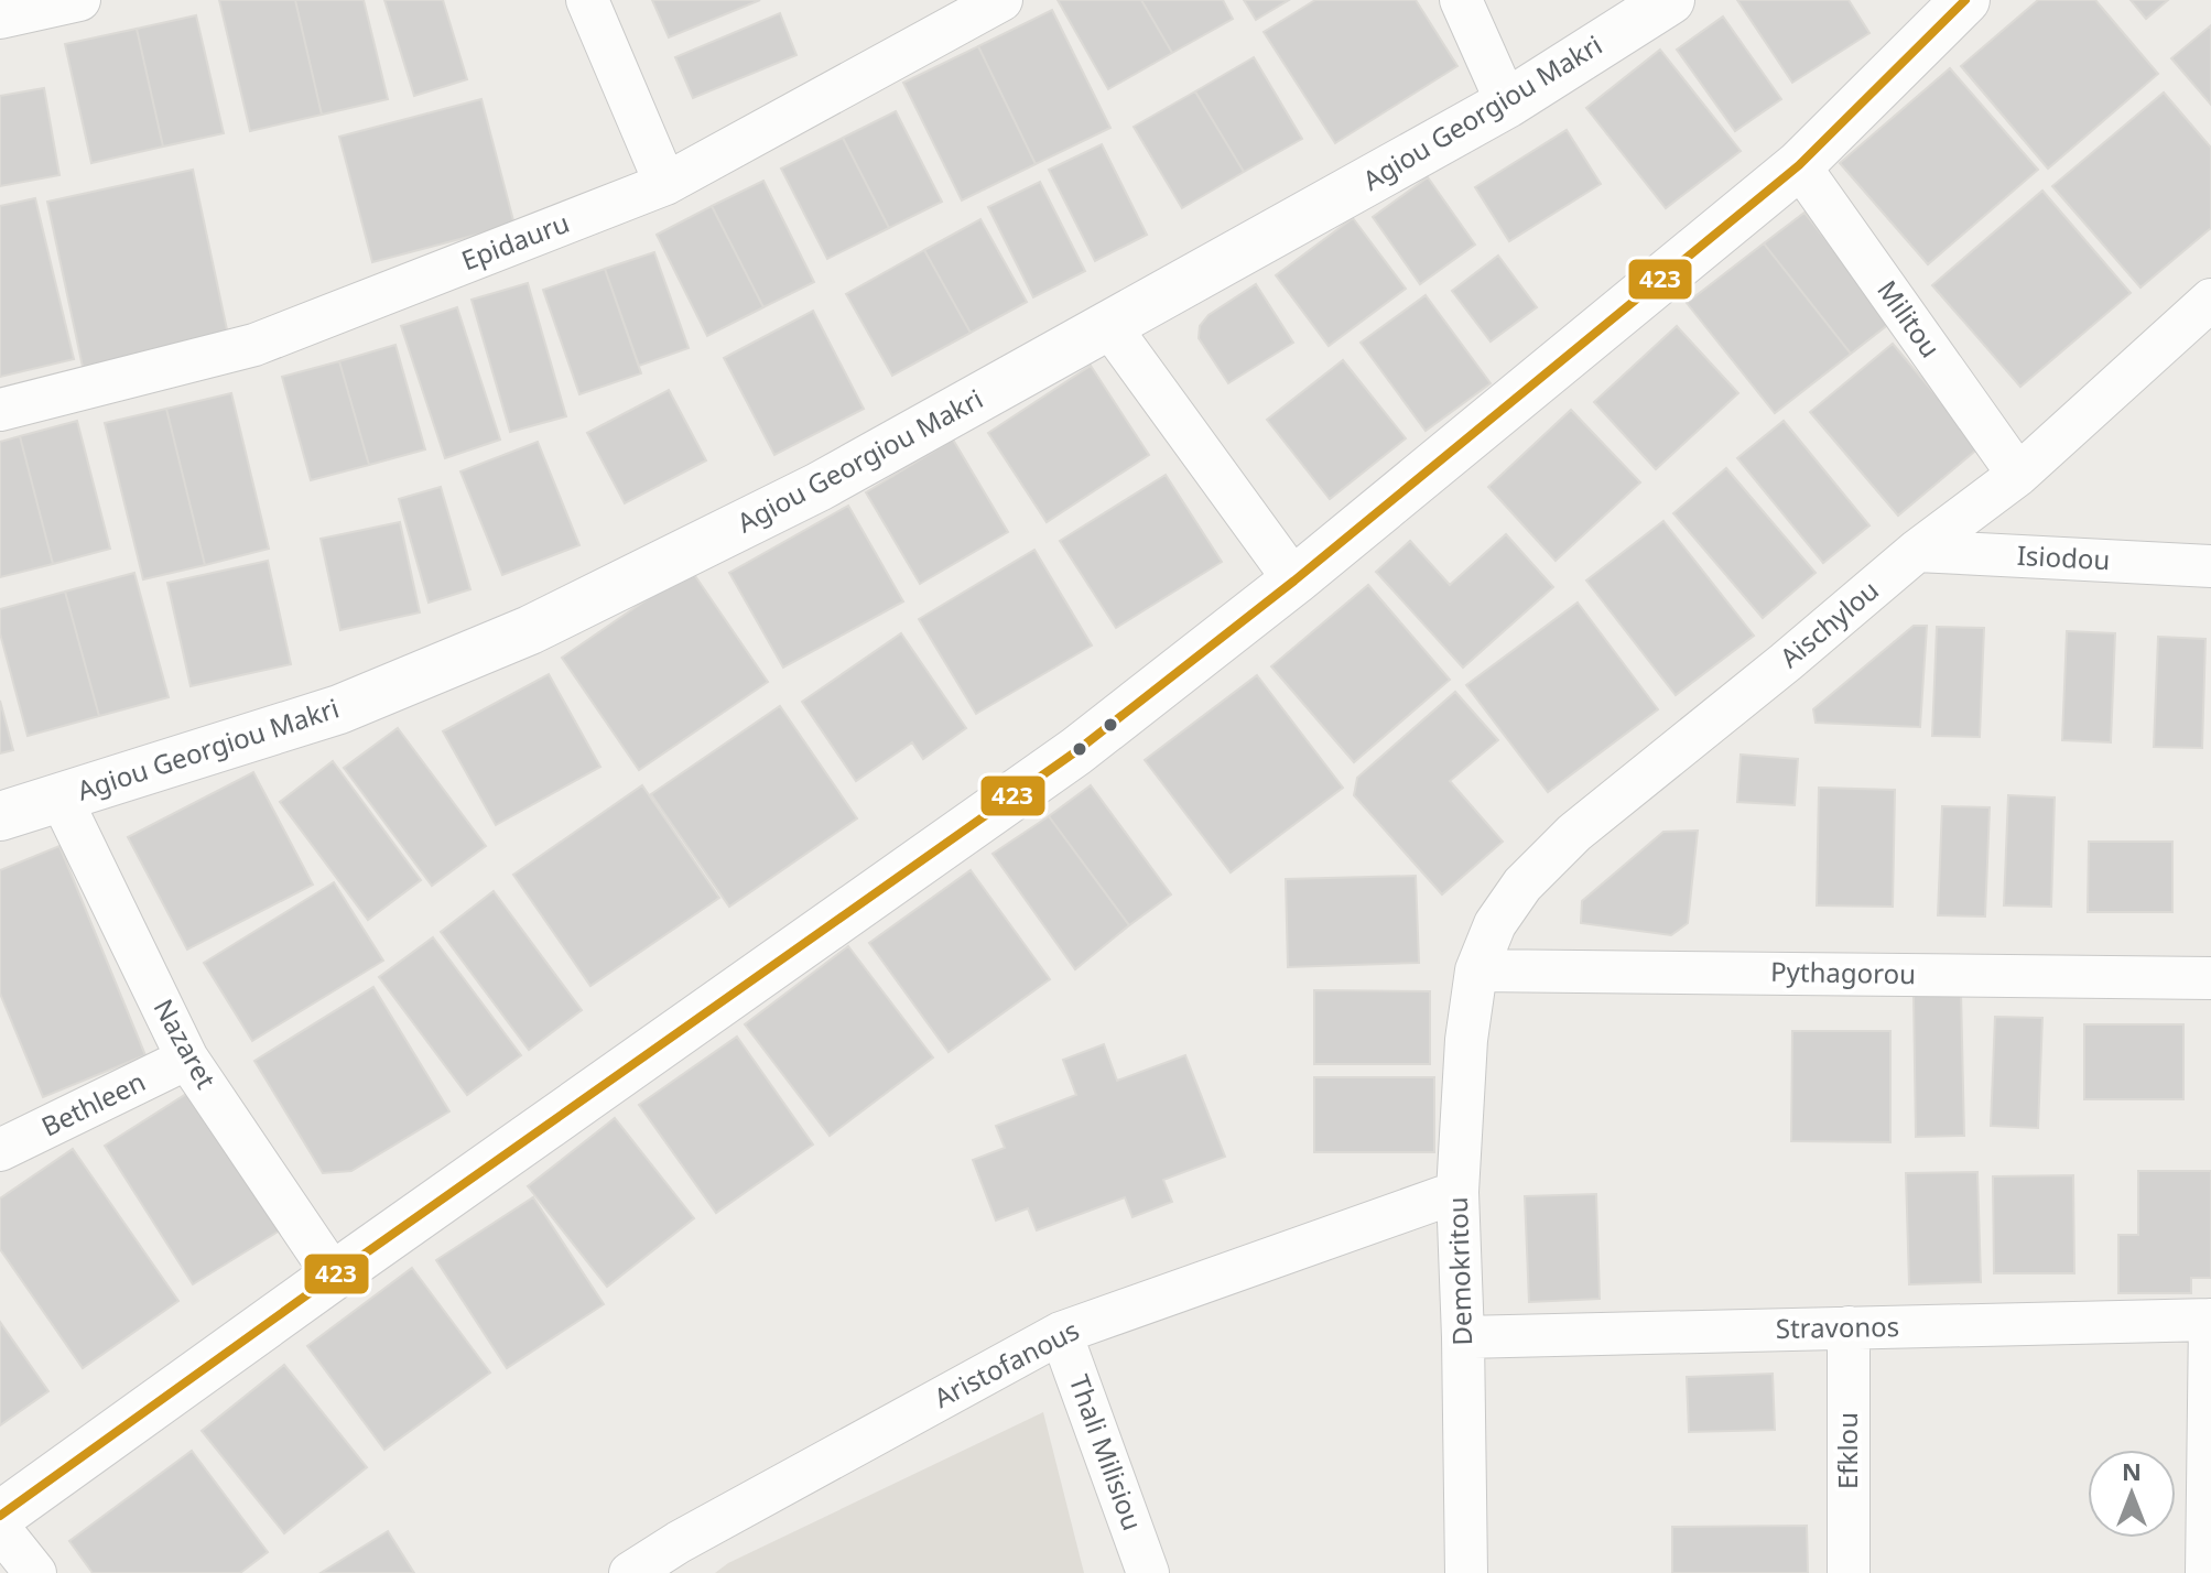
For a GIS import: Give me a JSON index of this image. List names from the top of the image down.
{
  "streets": {
    "main road": ["Agiou Georgiou Makri"],
    "street": [
      "Epidauru",
      "Militou",
      "Isiodou",
      "Aischylou",
      "Pythagorou",
      "Nazaret",
      "Bethleen",
      "Demokritou",
      "Stravonos",
      "Aristofanous",
      "Efklou",
      "Thali Milisiou"
    ]
  },
  "crossings": [
    ["Agiou Georgiou Makri", "Nazaret"],
    ["Militou", "Aischylou"],
    ["Isiodou", "Aischylou"],
    ["Aischylou", "Pythagorou"],
    ["Aischylou", "Demokritou"],
    ["Pythagorou", "Demokritou"],
    ["Nazaret", "Bethleen"],
    ["Demokritou", "Stravonos"],
    ["Demokritou", "Aristofanous"],
    ["Stravonos", "Efklou"],
    ["Aristofanous", "Thali Milisiou"]
  ],
  "lines": ["transit line 423"],
  "north": "top"
}
